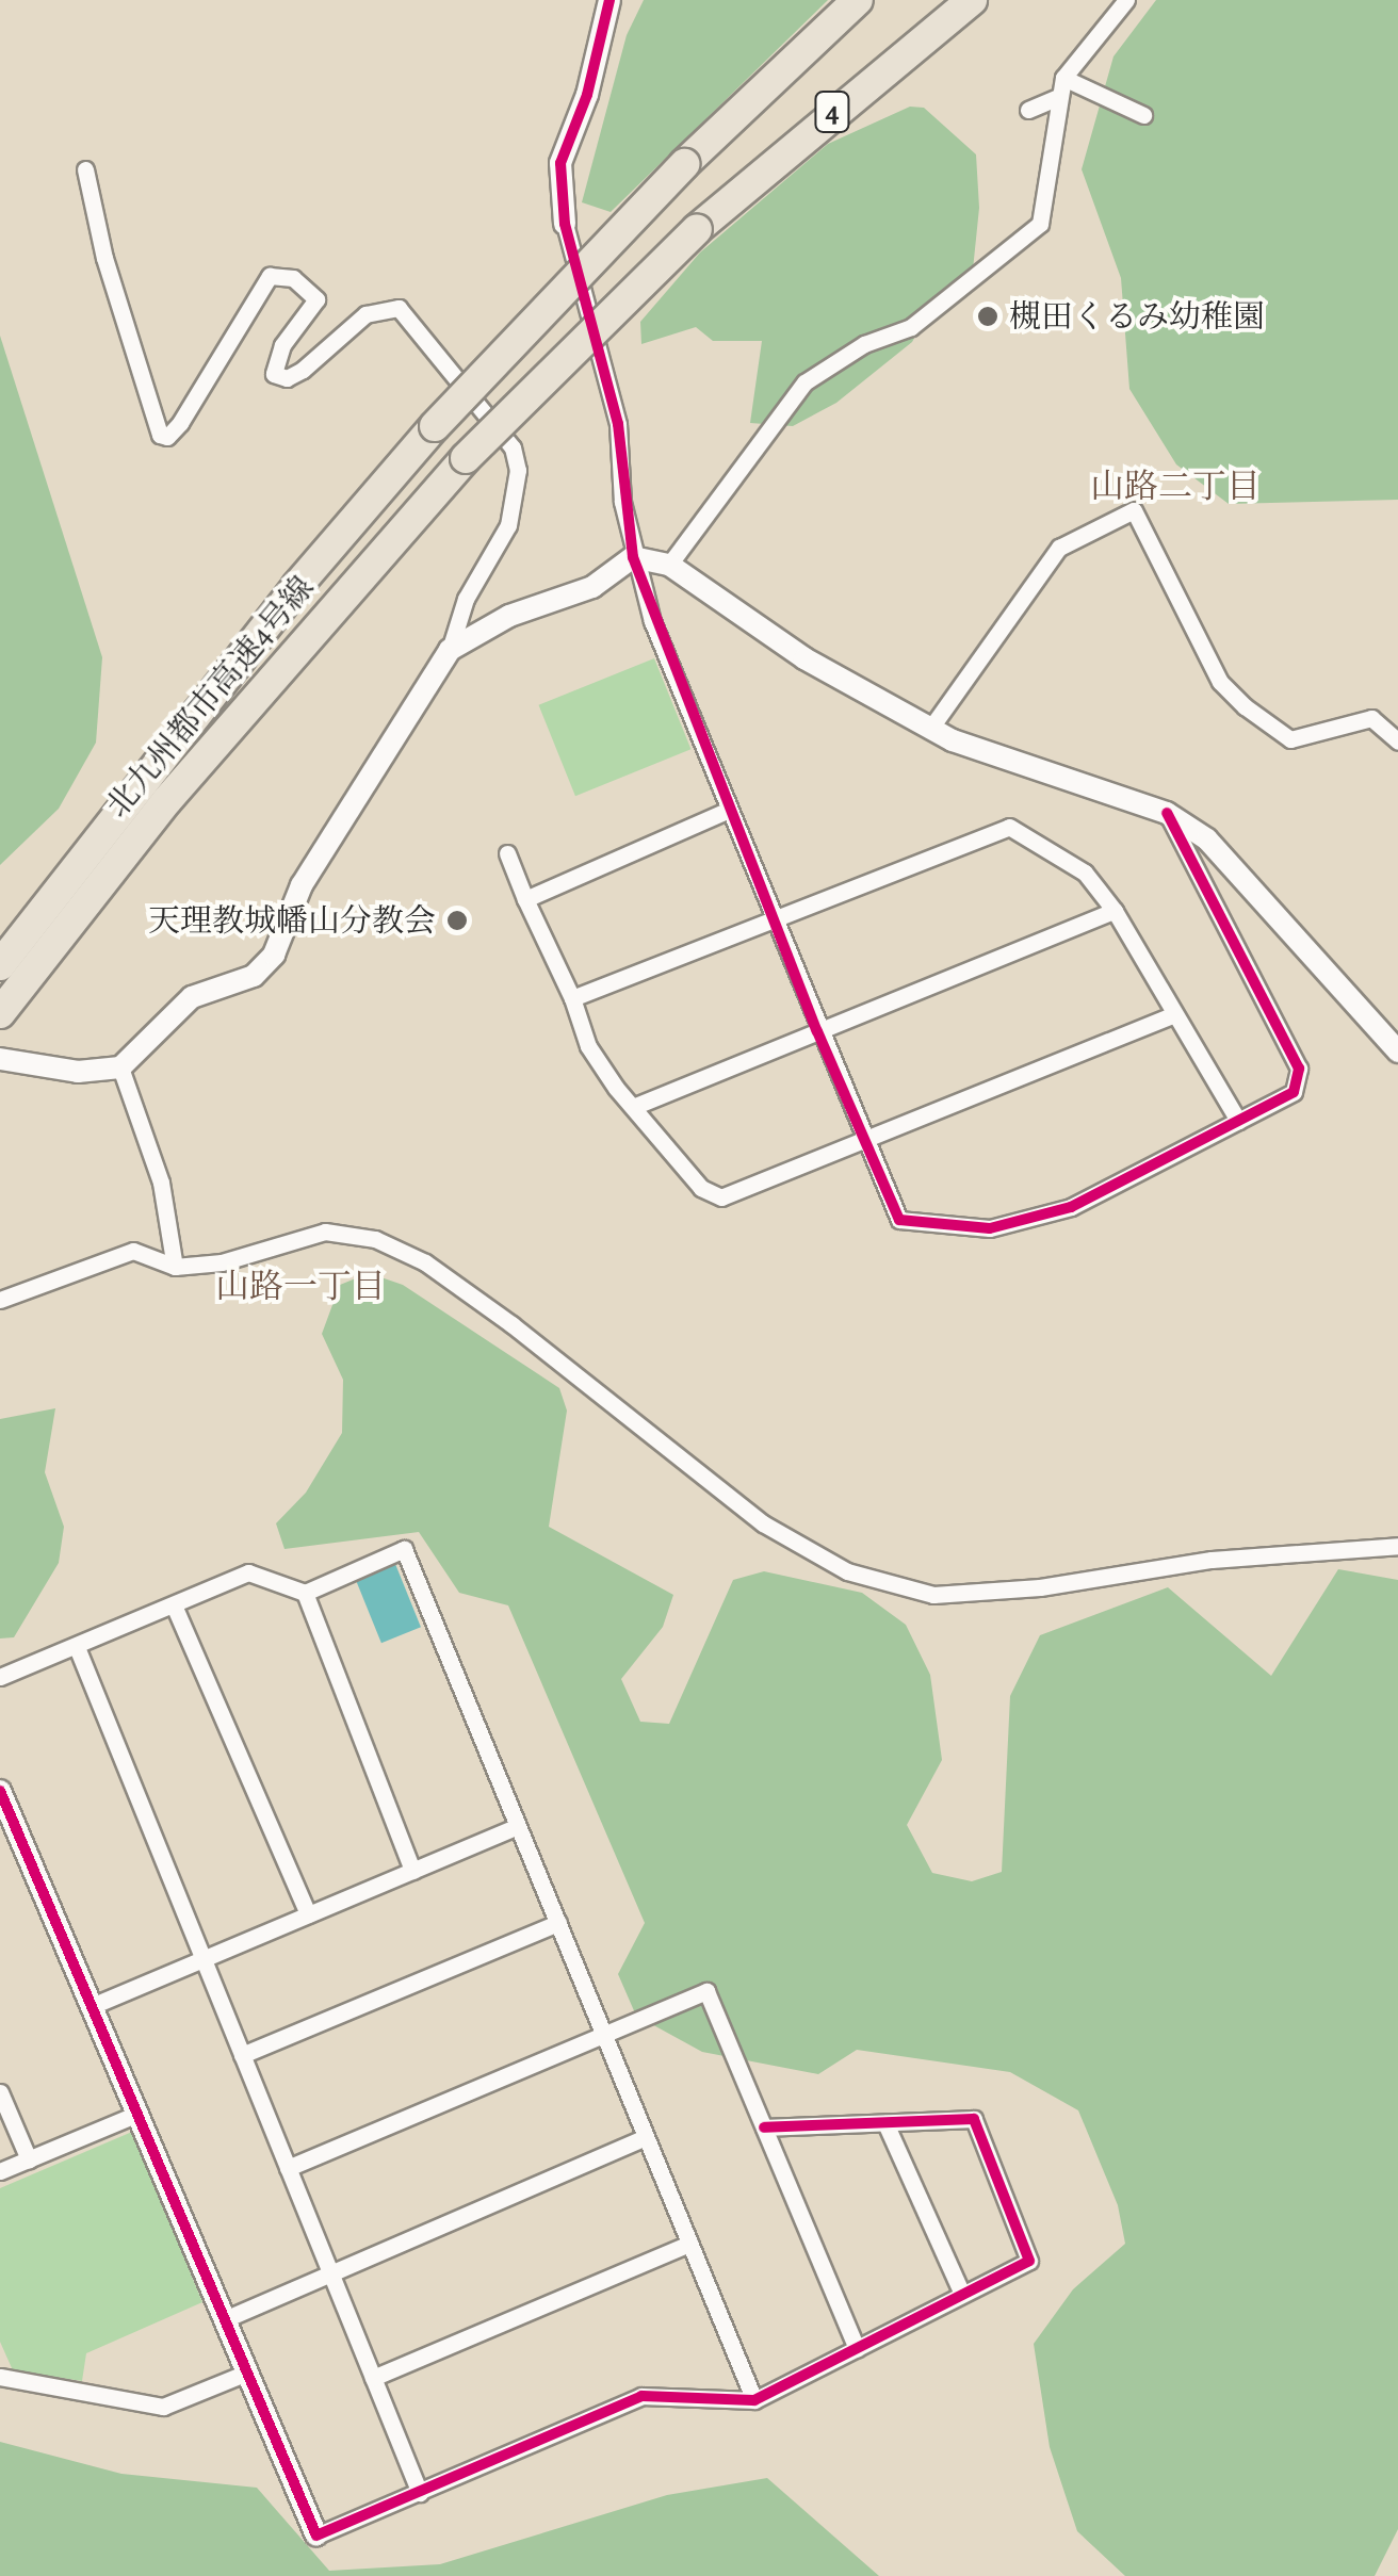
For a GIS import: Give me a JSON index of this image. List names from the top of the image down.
{
  "streets": {
    "highway": ["4", "北九州都市高速4号線"]
  },
  "districts": ["山路二丁目", "山路一丁目"],
  "places": ["槻田くるみ幼稚園", "天理教城幡山分教会"]
}
